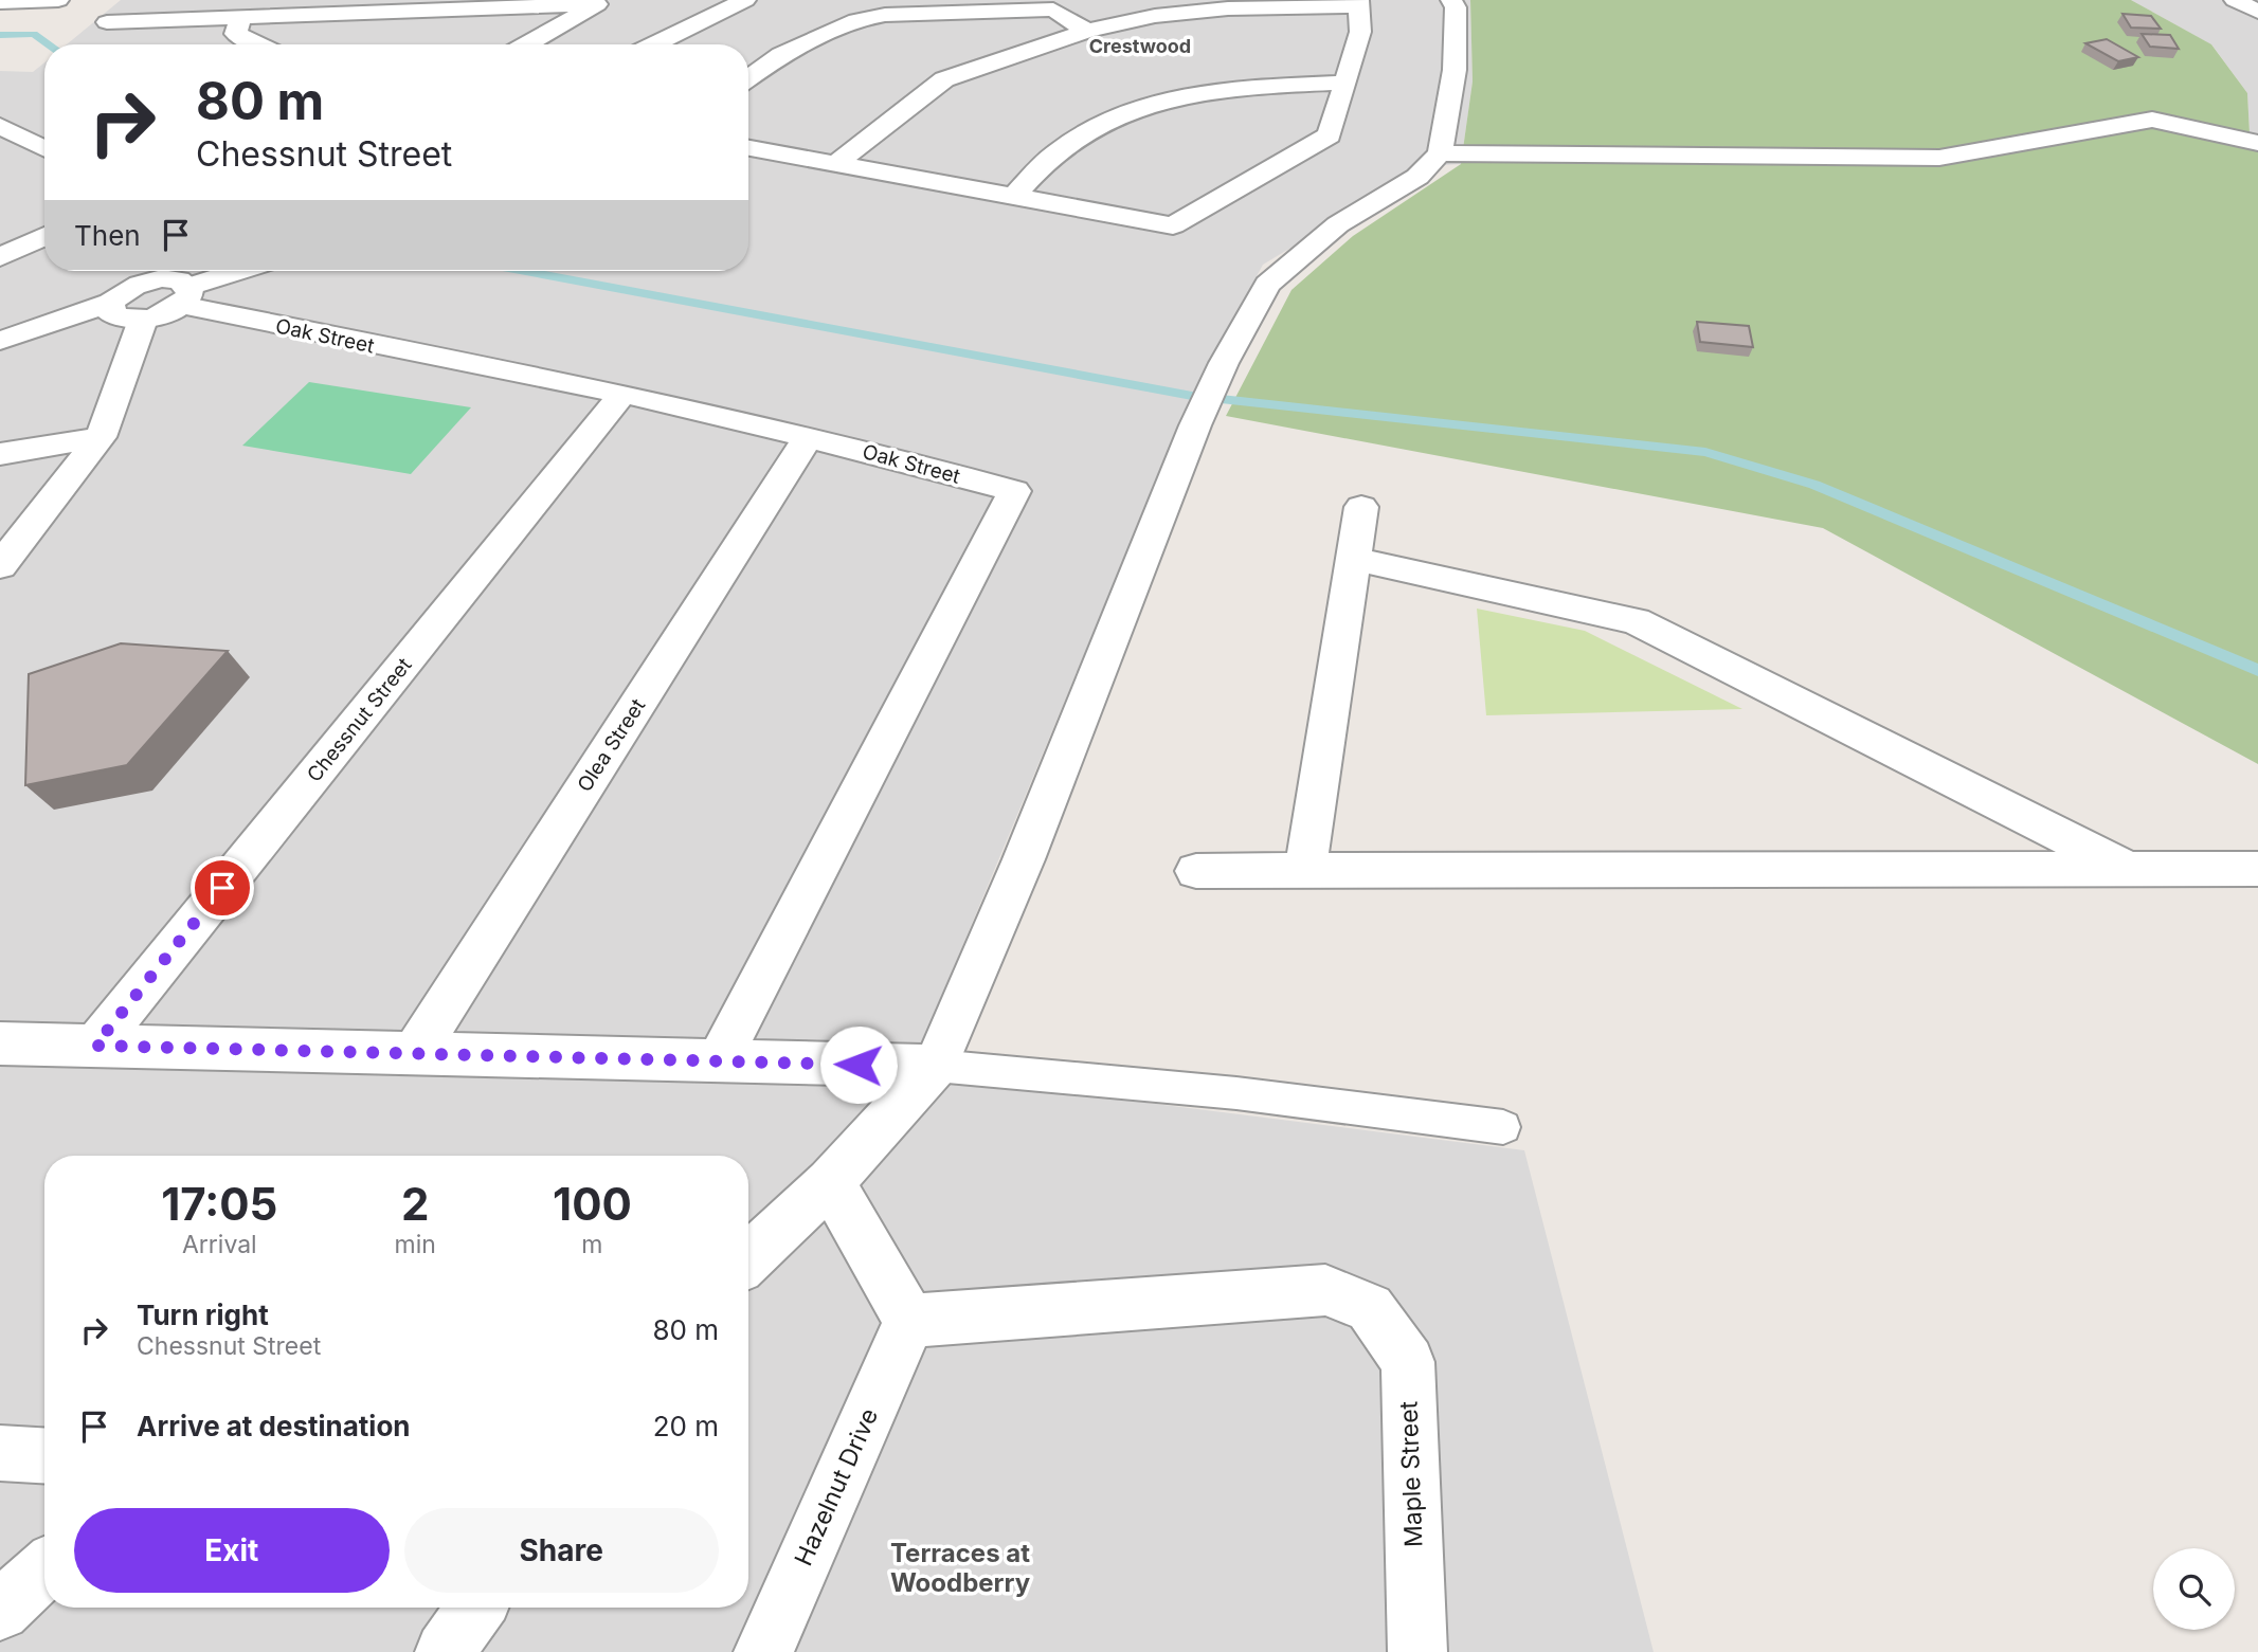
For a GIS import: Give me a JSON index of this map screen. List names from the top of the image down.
{
  "streets": {
    "street": [
      "Oak Street",
      "Chessnut Street",
      "Olea Street",
      "Maple Street",
      "Hazelnut Drive"
    ]
  },
  "crossings": [
    ["Oak Street", "Chessnut Street"],
    ["Oak Street", "Olea Street"],
    ["Maple Street", "Hazelnut Drive"]
  ],
  "districts": ["Crestwood", "Terraces at Woodberry"],
  "page": {
    "turn": ["80 m", "Chessnut Street"],
    "then": "Then",
    "eta": [
      "17:05",
      "Arrival",
      "2",
      "min",
      "100",
      "m"
    ],
    "list": [
      {
        "name": "Turn right",
        "note": "Chessnut Street",
        "value": "80 m"
      },
      {
        "name": "Arrive at destination",
        "value": "20 m"
      }
    ],
    "buttons": ["Exit", "Share"]
  }
}
